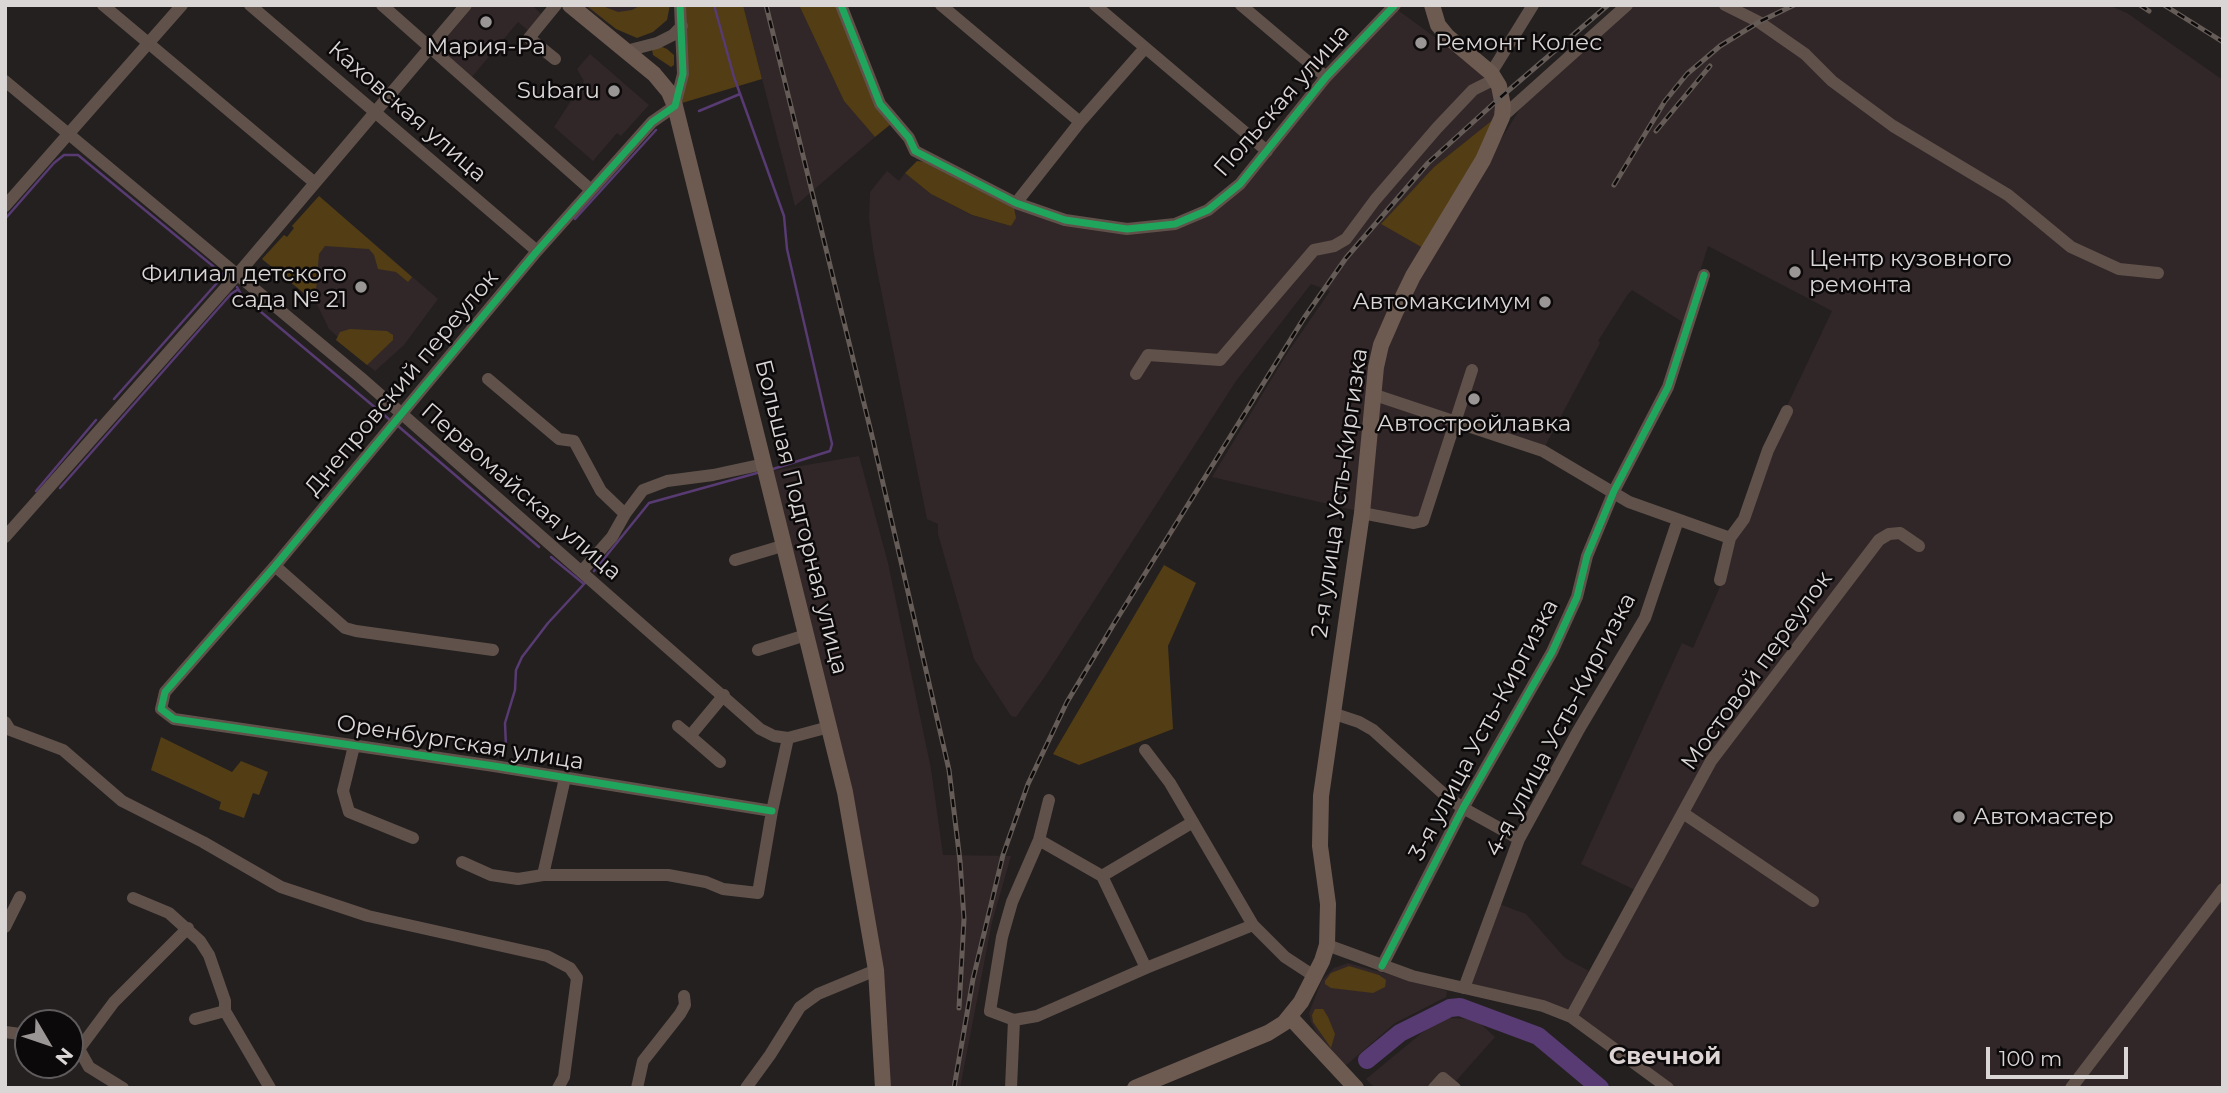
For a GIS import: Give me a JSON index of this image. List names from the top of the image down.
{
  "streets": {
    "main road": ["2-я улица Усть-Киргизка", "Большая Подгорная улица"],
    "street": [
      "Польская улица",
      "Каховская улица",
      "Днепровский переулок",
      "Первомайская улица",
      "Мостовой переулок",
      "4-я улица Усть-Киргизка",
      "3-я улица Усть-Киргизка",
      "Оренбургская улица"
    ]
  },
  "crossings": [
    ["Каховская улица", "Днепровский переулок"],
    ["Днепровский переулок", "Первомайская улица"],
    ["Днепровский переулок", "Большая Подгорная улица"],
    ["Днепровский переулок", "Оренбургская улица"]
  ],
  "districts": ["Свечной"],
  "places": [
    "Мария-Ра",
    "Ремонт Колес",
    "Subaru",
    "Центр кузовного ремонта",
    "Филиал детского сада № 21",
    "Автомаксимум",
    "Автостройлавка",
    "Автомастер"
  ],
  "scale_bar": "100 m",
  "north": "bottom right"
}
